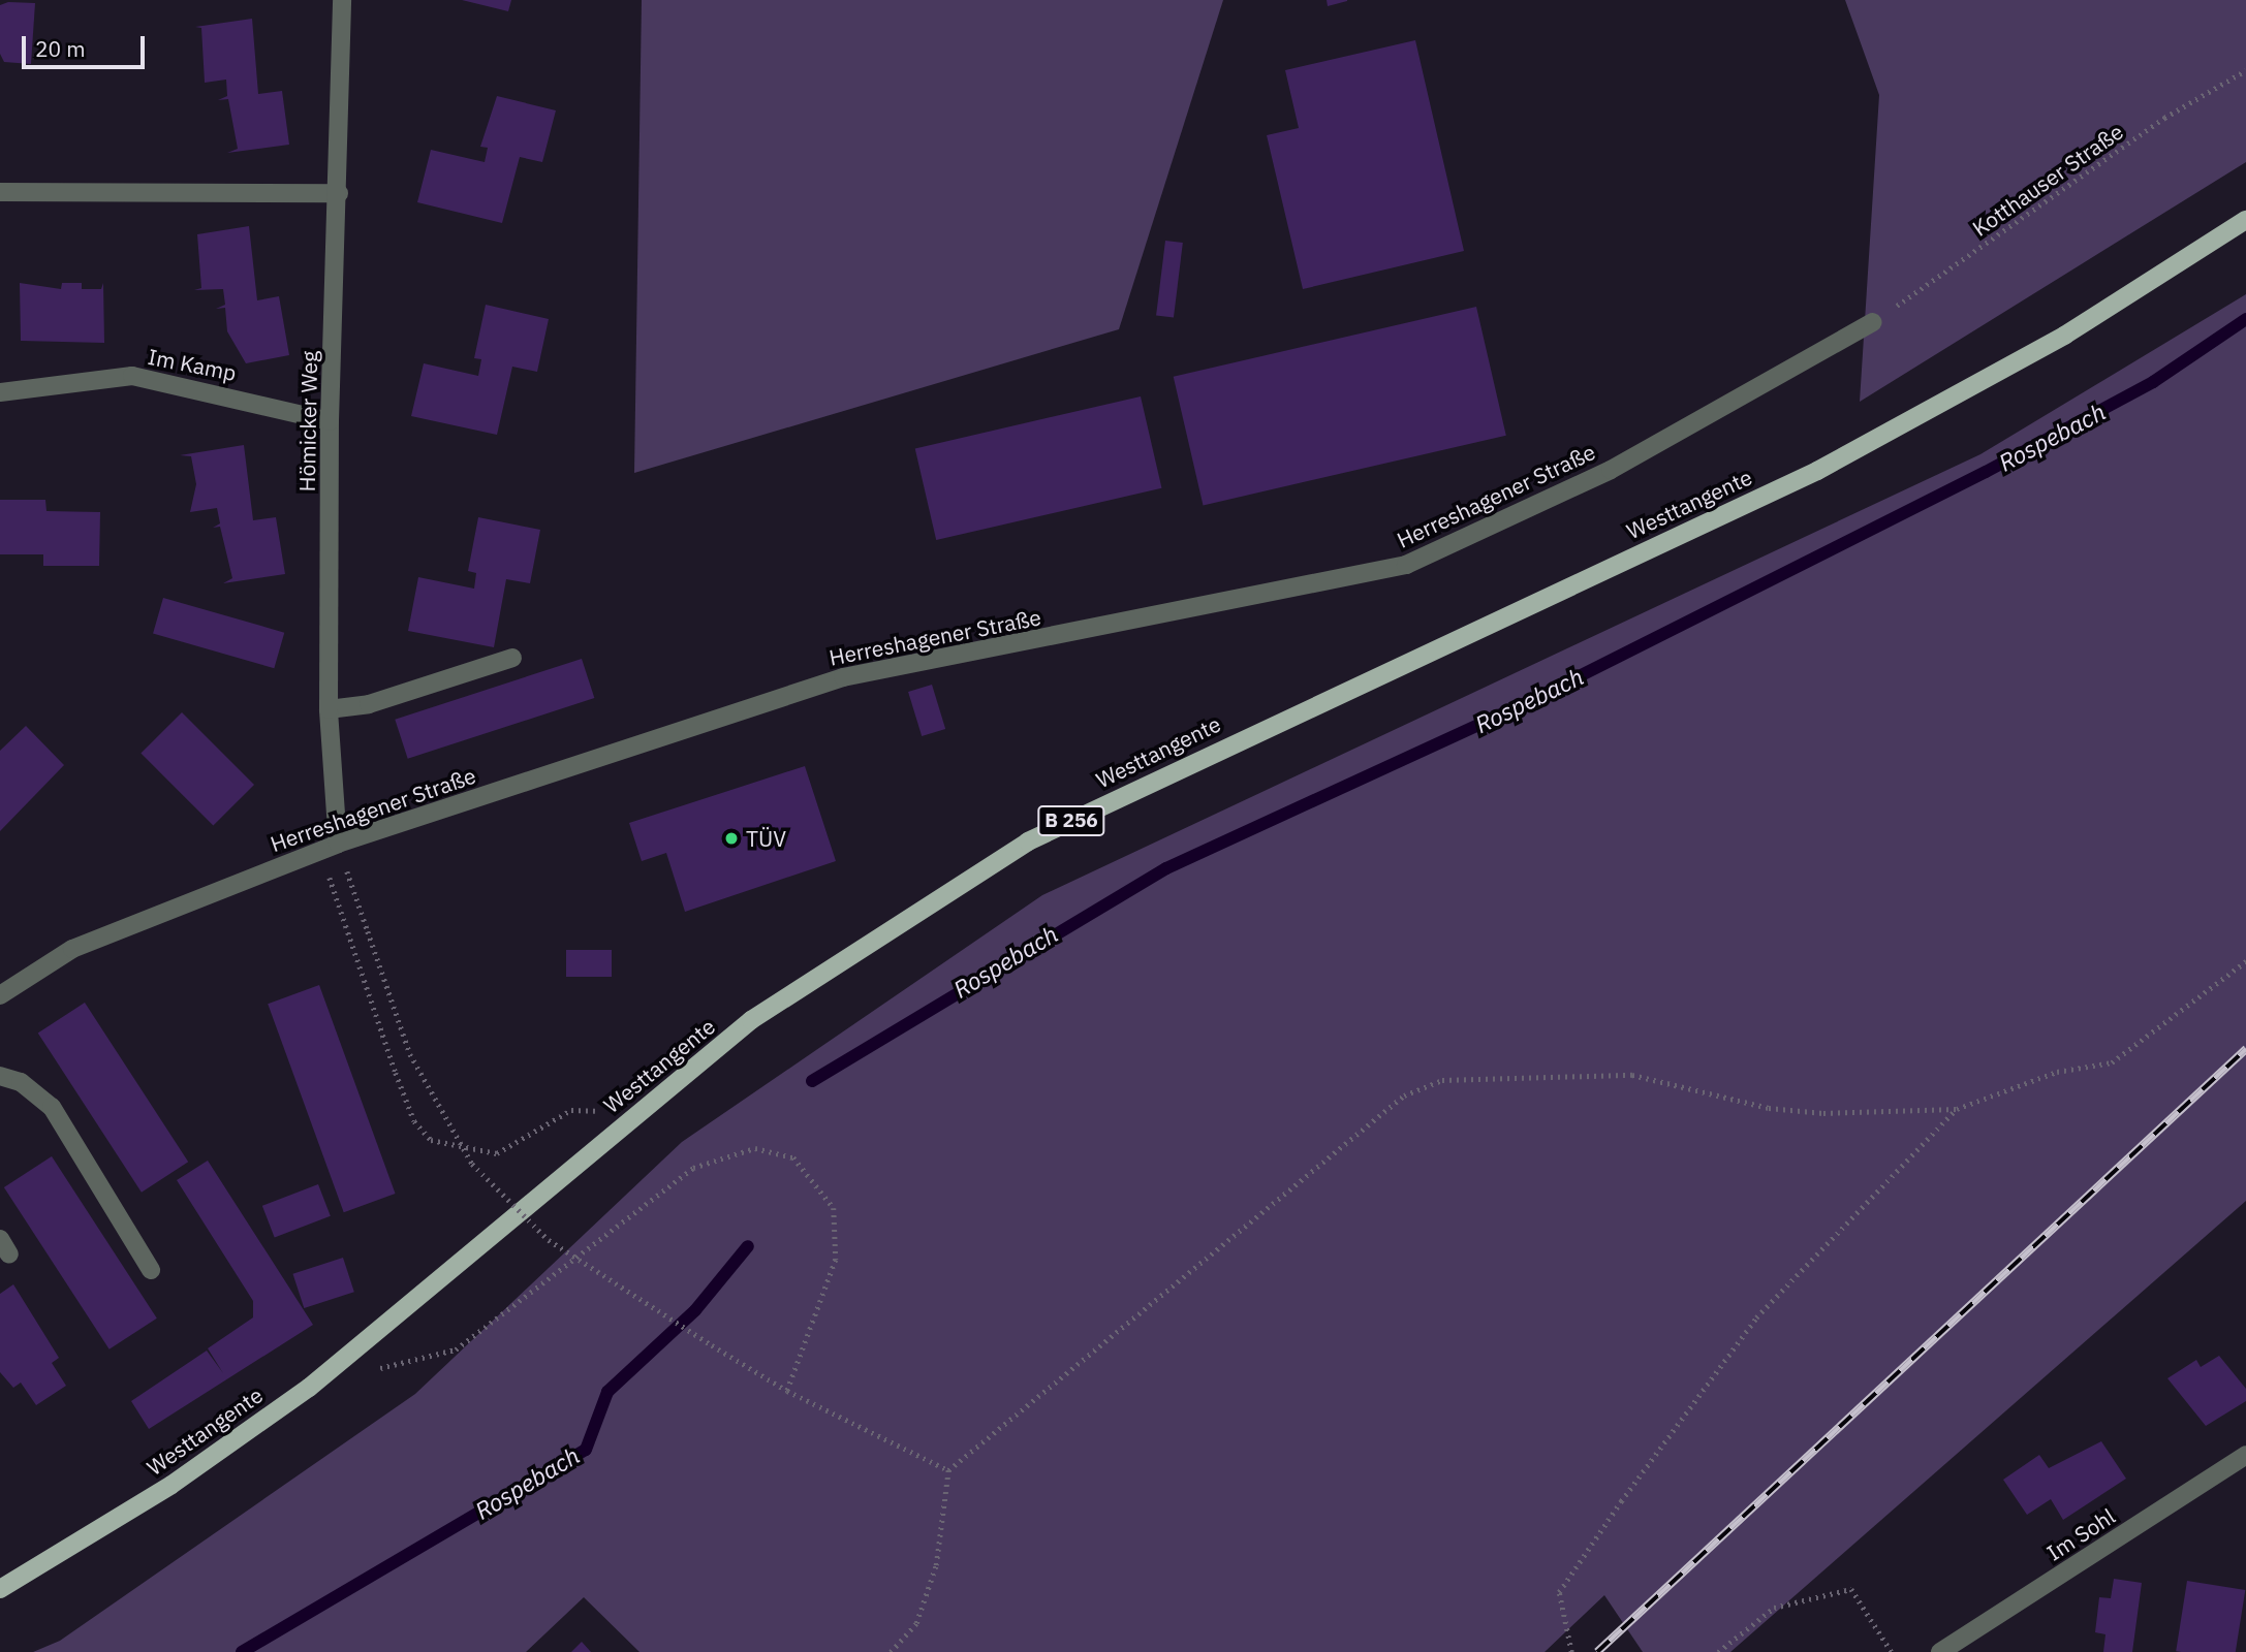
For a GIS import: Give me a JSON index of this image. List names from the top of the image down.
{
  "streets": {
    "main road": ["Westtangente", "B 256"],
    "street": [
      "Im Kamp",
      "Hömicker Weg",
      "Herreshagener Straße",
      "Im Sohl"
    ],
    "path": ["Kotthauser Straße"]
  },
  "crossings": [
    ["Kotthauser Straße", "Herreshagener Straße"],
    ["Im Kamp", "Hömicker Weg"],
    ["Hömicker Weg", "Herreshagener Straße"]
  ],
  "water": ["Rospebach"],
  "places": ["TÜV"],
  "scale_bar": "20 m"
}
